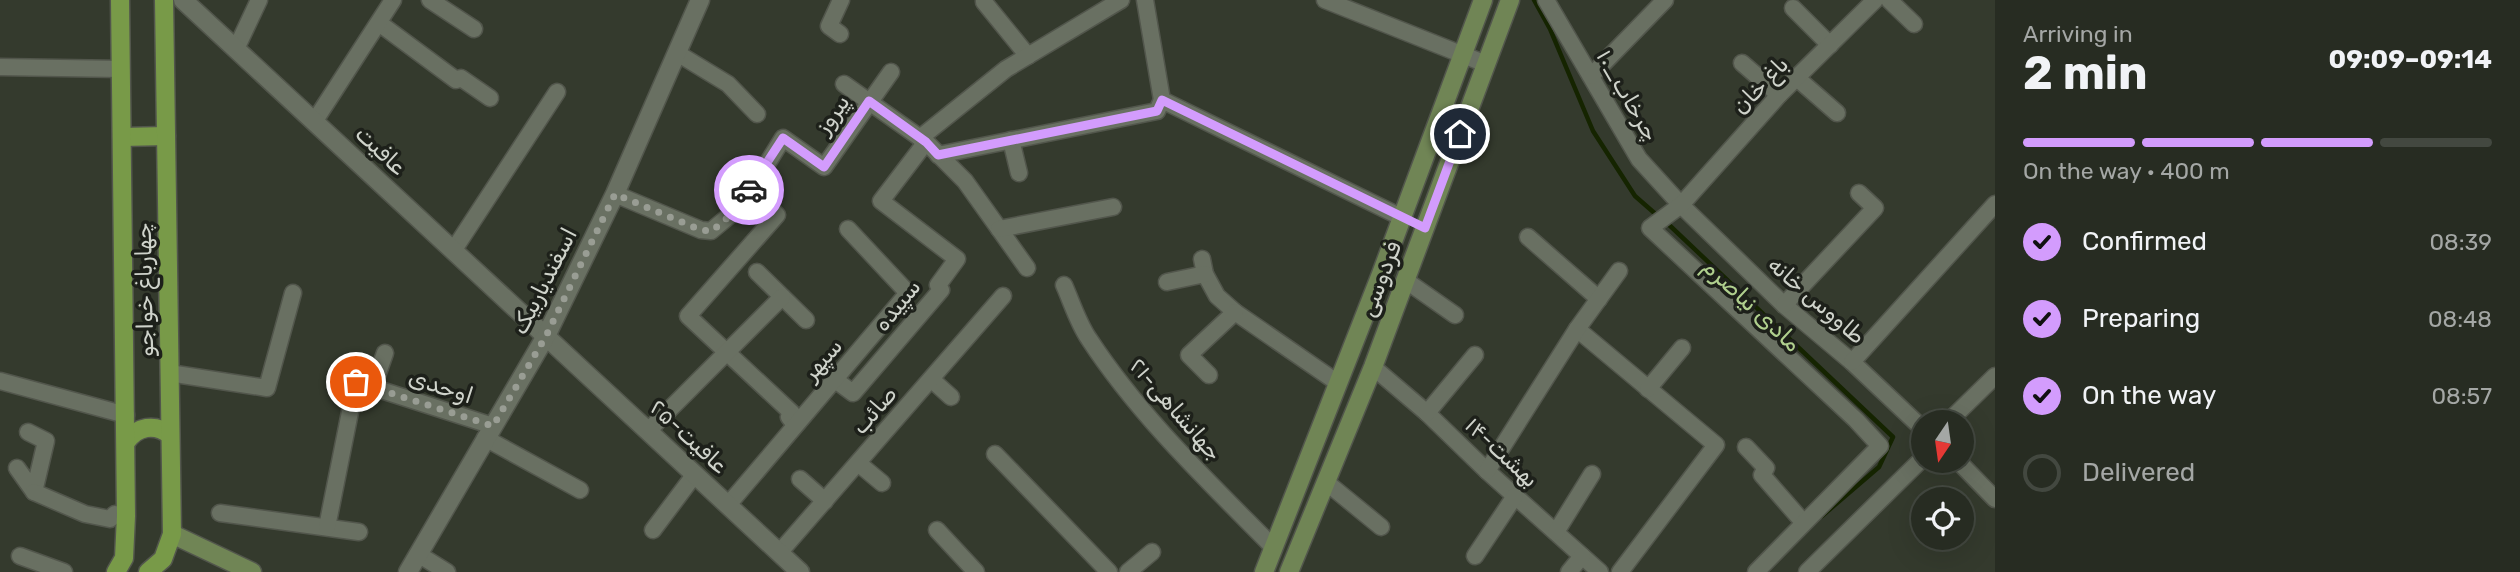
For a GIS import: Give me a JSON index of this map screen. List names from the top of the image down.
{
  "streets": {
    "main road": ["فردوسی", "چهارباغ خواجو"],
    "street": [
      "باغ خان",
      "۱۰_چرخاب",
      "پیروز",
      "عافیت",
      "اسفندیاربیک",
      "طاووس خانه",
      "سپیده",
      "سپهر",
      "اوحدی",
      "۲۱-جهانشاهی",
      "صائب",
      "۲۵-عافیت",
      "۱۴-بهشت"
    ]
  },
  "crossings": [
    ["باغ خان", "۱۰_چرخاب"],
    ["باغ خان", "طاووس خانه"],
    ["۱۰_چرخاب", "طاووس خانه"],
    ["پیروز", "اسفندیاربیک"],
    ["عافیت", "اسفندیاربیک"],
    ["عافیت", "۲۵-عافیت"],
    ["فردوسی", "۲۱-جهانشاهی"],
    ["فردوسی", "۱۴-بهشت"],
    ["اسفندیاربیک", "اوحدی"],
    ["اسفندیاربیک", "۲۵-عافیت"],
    ["سپیده", "سپهر"],
    ["سپهر", "۲۵-عافیت"],
    ["صائب", "۲۵-عافیت"]
  ],
  "water": ["مادی نیاصرم"],
  "north": "bottom",
  "page": {
    "heading": ["2 min", "Arriving in", "09:09–09:14"],
    "bar": "On the way · 400 m",
    "list": [
      ["Confirmed", "08:39"],
      ["Preparing", "08:48"],
      ["On the way", "08:57"],
      "Delivered"
    ]
  }
}
